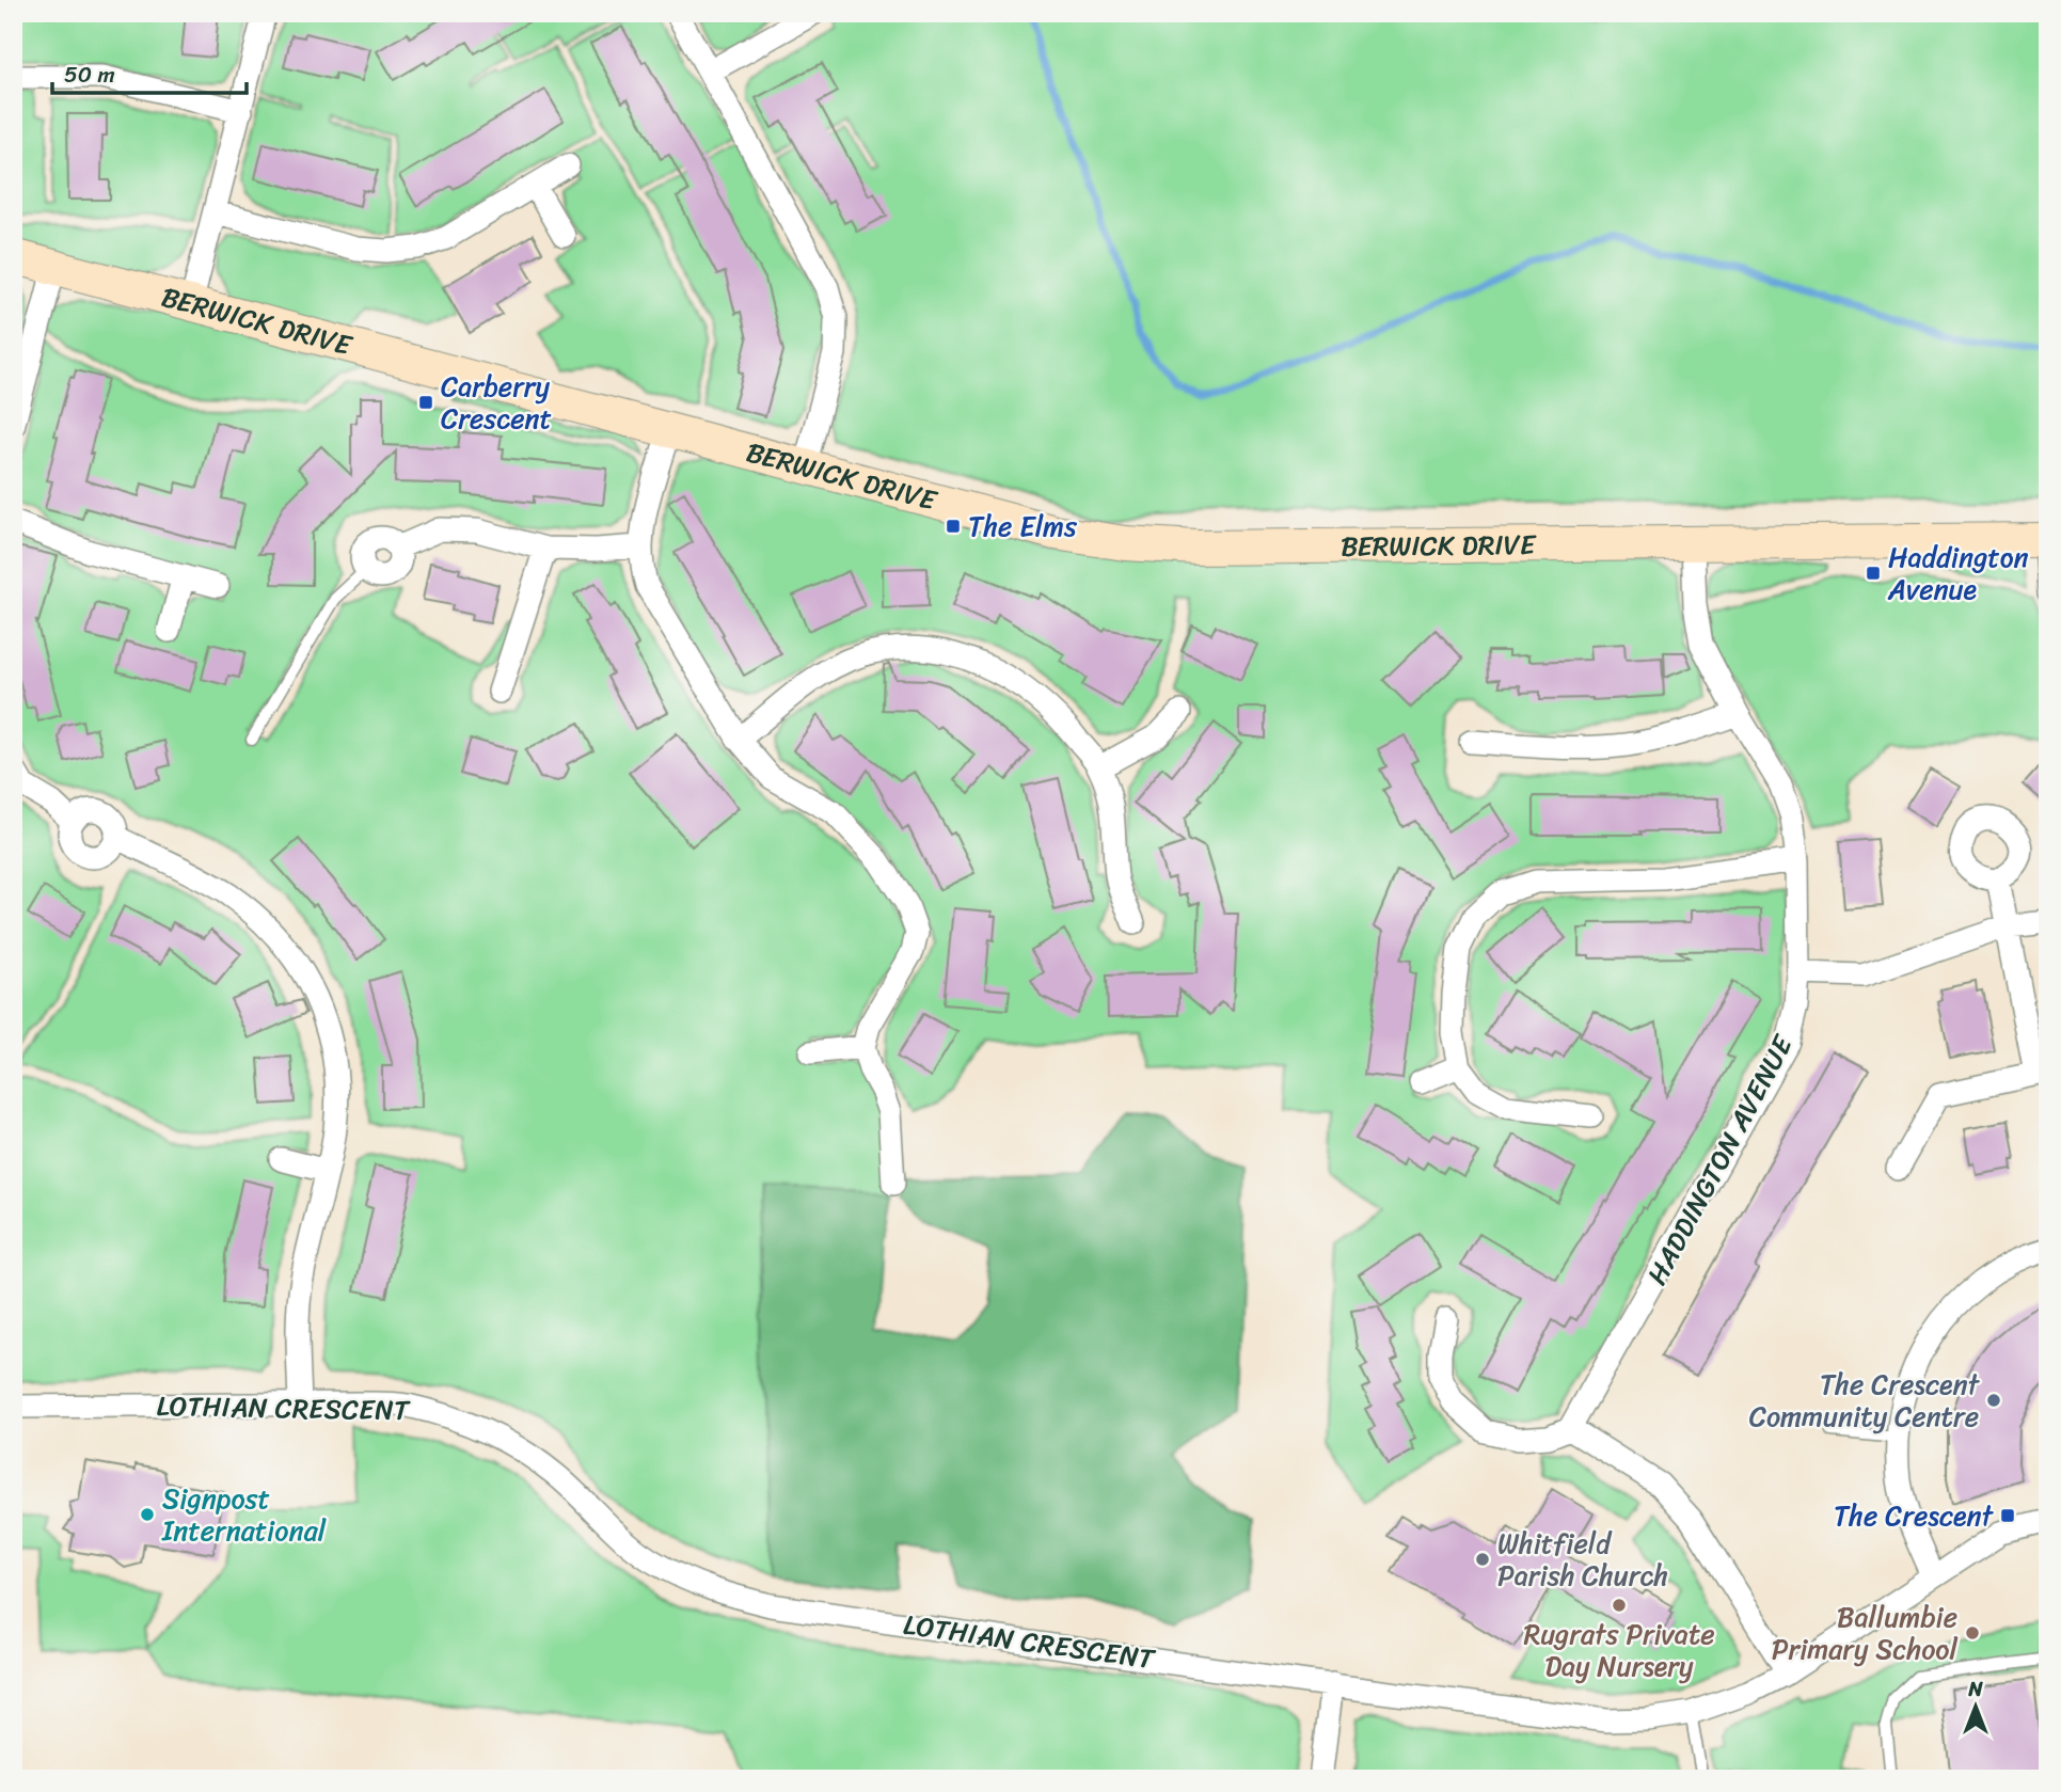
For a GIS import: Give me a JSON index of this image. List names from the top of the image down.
{
  "streets": {
    "street": ["BERWICK DRIVE", "HADDINGTON AVENUE", "LOTHIAN CRESCENT"]
  },
  "crossings": [
    ["BERWICK DRIVE", "HADDINGTON AVENUE"]
  ],
  "places": {
    "transit": [
      "Carberry Crescent",
      "The Elms",
      "Haddington Avenue",
      "The Crescent"
    ],
    "other": [
      "The Crescent Community Centre",
      "Signpost International",
      "Whitfield Parish Church",
      "Rugrats Private Day Nursery",
      "Ballumbie Primary School"
    ]
  },
  "scale_bar": "50 m",
  "north": "top"
}
